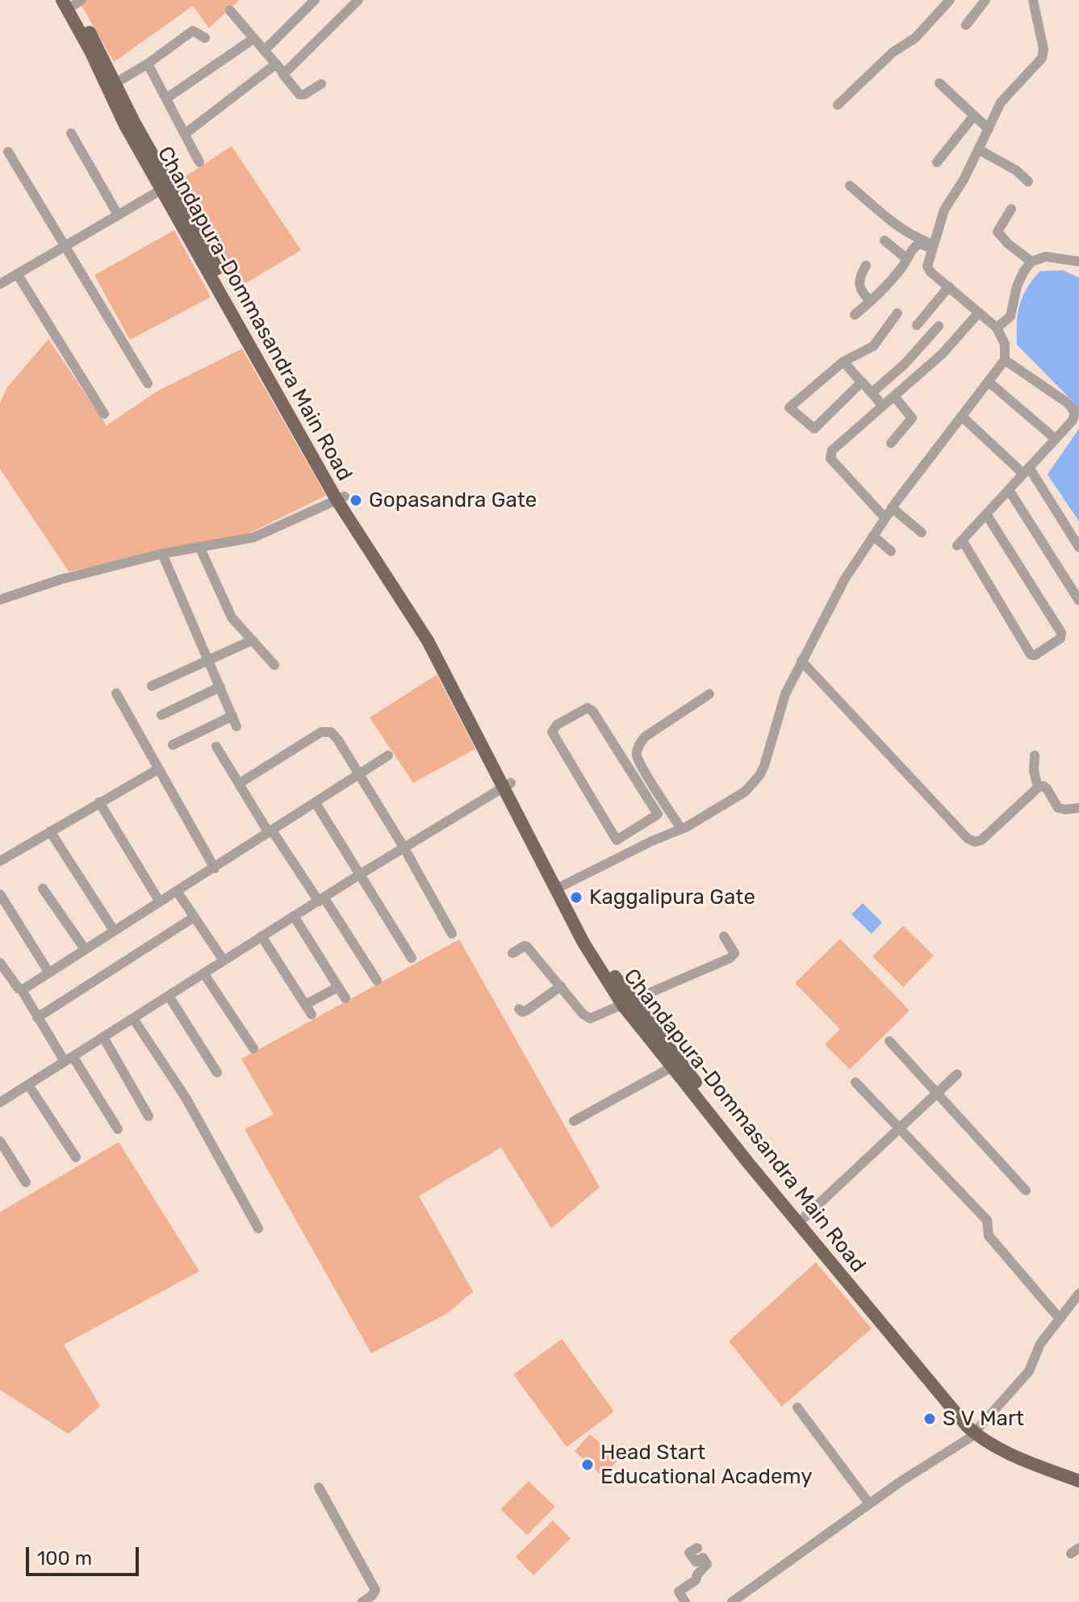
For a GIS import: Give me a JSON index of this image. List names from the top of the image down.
{
  "streets": {
    "main road": ["Chandapura-Dommasandra Main Road"]
  },
  "places": [
    "Gopasandra Gate",
    "Kaggalipura Gate",
    "S V Mart",
    "Head Start Educational Academy"
  ],
  "scale_bar": "100 m"
}
